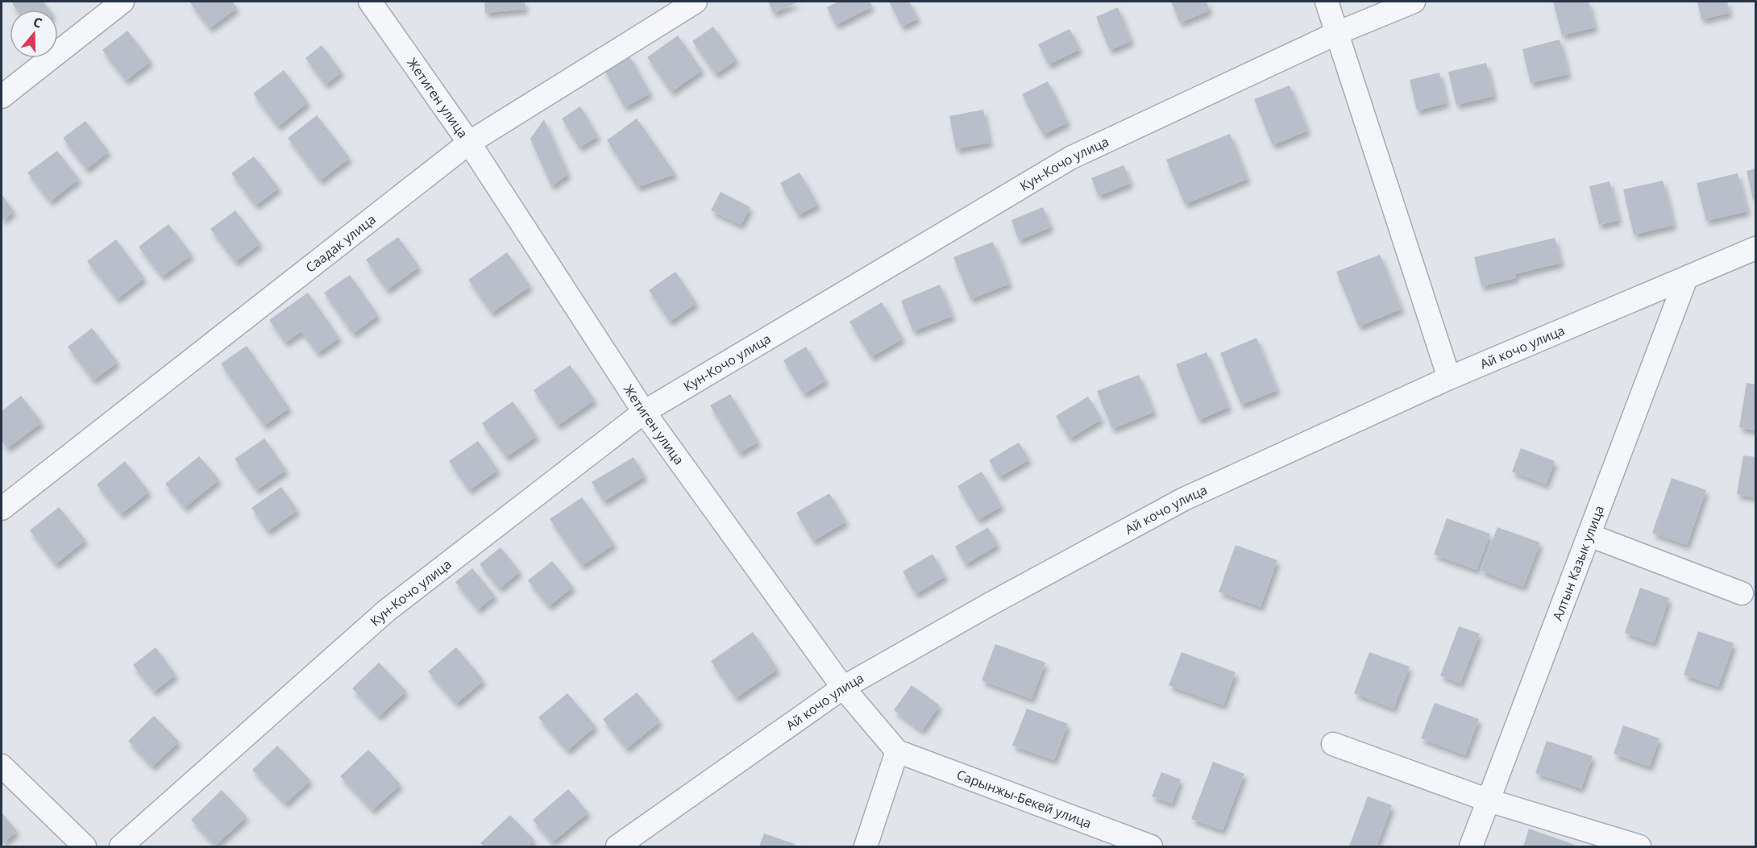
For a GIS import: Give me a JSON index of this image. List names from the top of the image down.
{
  "streets": {
    "street": [
      "Жетиген улица",
      "Кун-Кочо улица",
      "Саадак улица",
      "Ай кочо улица",
      "Алтын Казык улица",
      "Сарынжы-Бекей улица"
    ]
  },
  "crossings": [
    ["Жетиген улица", "Кун-Кочо улица"],
    ["Жетиген улица", "Саадак улица"],
    ["Жетиген улица", "Ай кочо улица"],
    ["Жетиген улица", "Сарынжы-Бекей улица"],
    ["Ай кочо улица", "Алтын Казык улица"]
  ],
  "north": "top"
}
